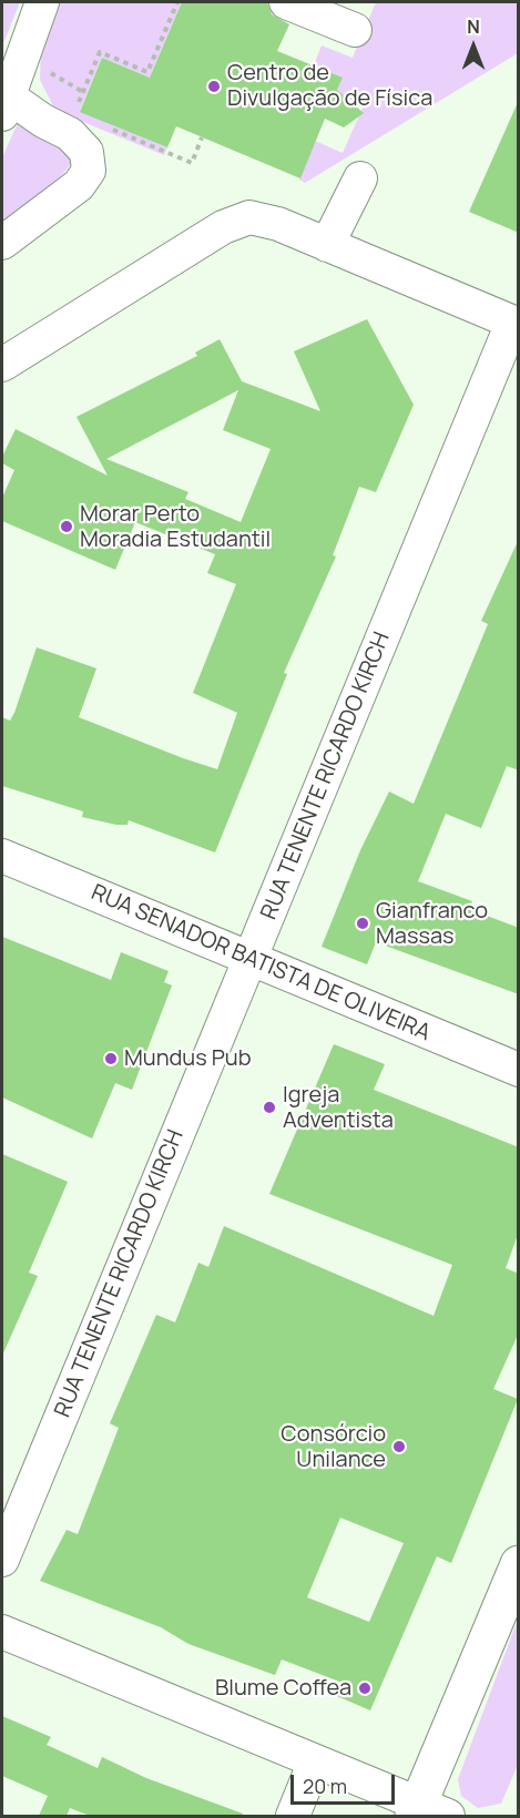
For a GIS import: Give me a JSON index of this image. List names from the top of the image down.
{
  "streets": {
    "street": ["RUA TENENTE RICARDO KIRCH", "RUA SENADOR BATISTA DE OLIVEIRA"]
  },
  "crossings": [
    ["RUA TENENTE RICARDO KIRCH", "RUA SENADOR BATISTA DE OLIVEIRA"]
  ],
  "places": [
    "Centro de Divulgação de Física",
    "Morar Perto Moradia Estudantil",
    "Gianfranco Massas",
    "Mundus Pub",
    "Igreja Adventista",
    "Consórcio Unilance",
    "Blume Coffea"
  ],
  "scale_bar": "20 m",
  "north": "top"
}
